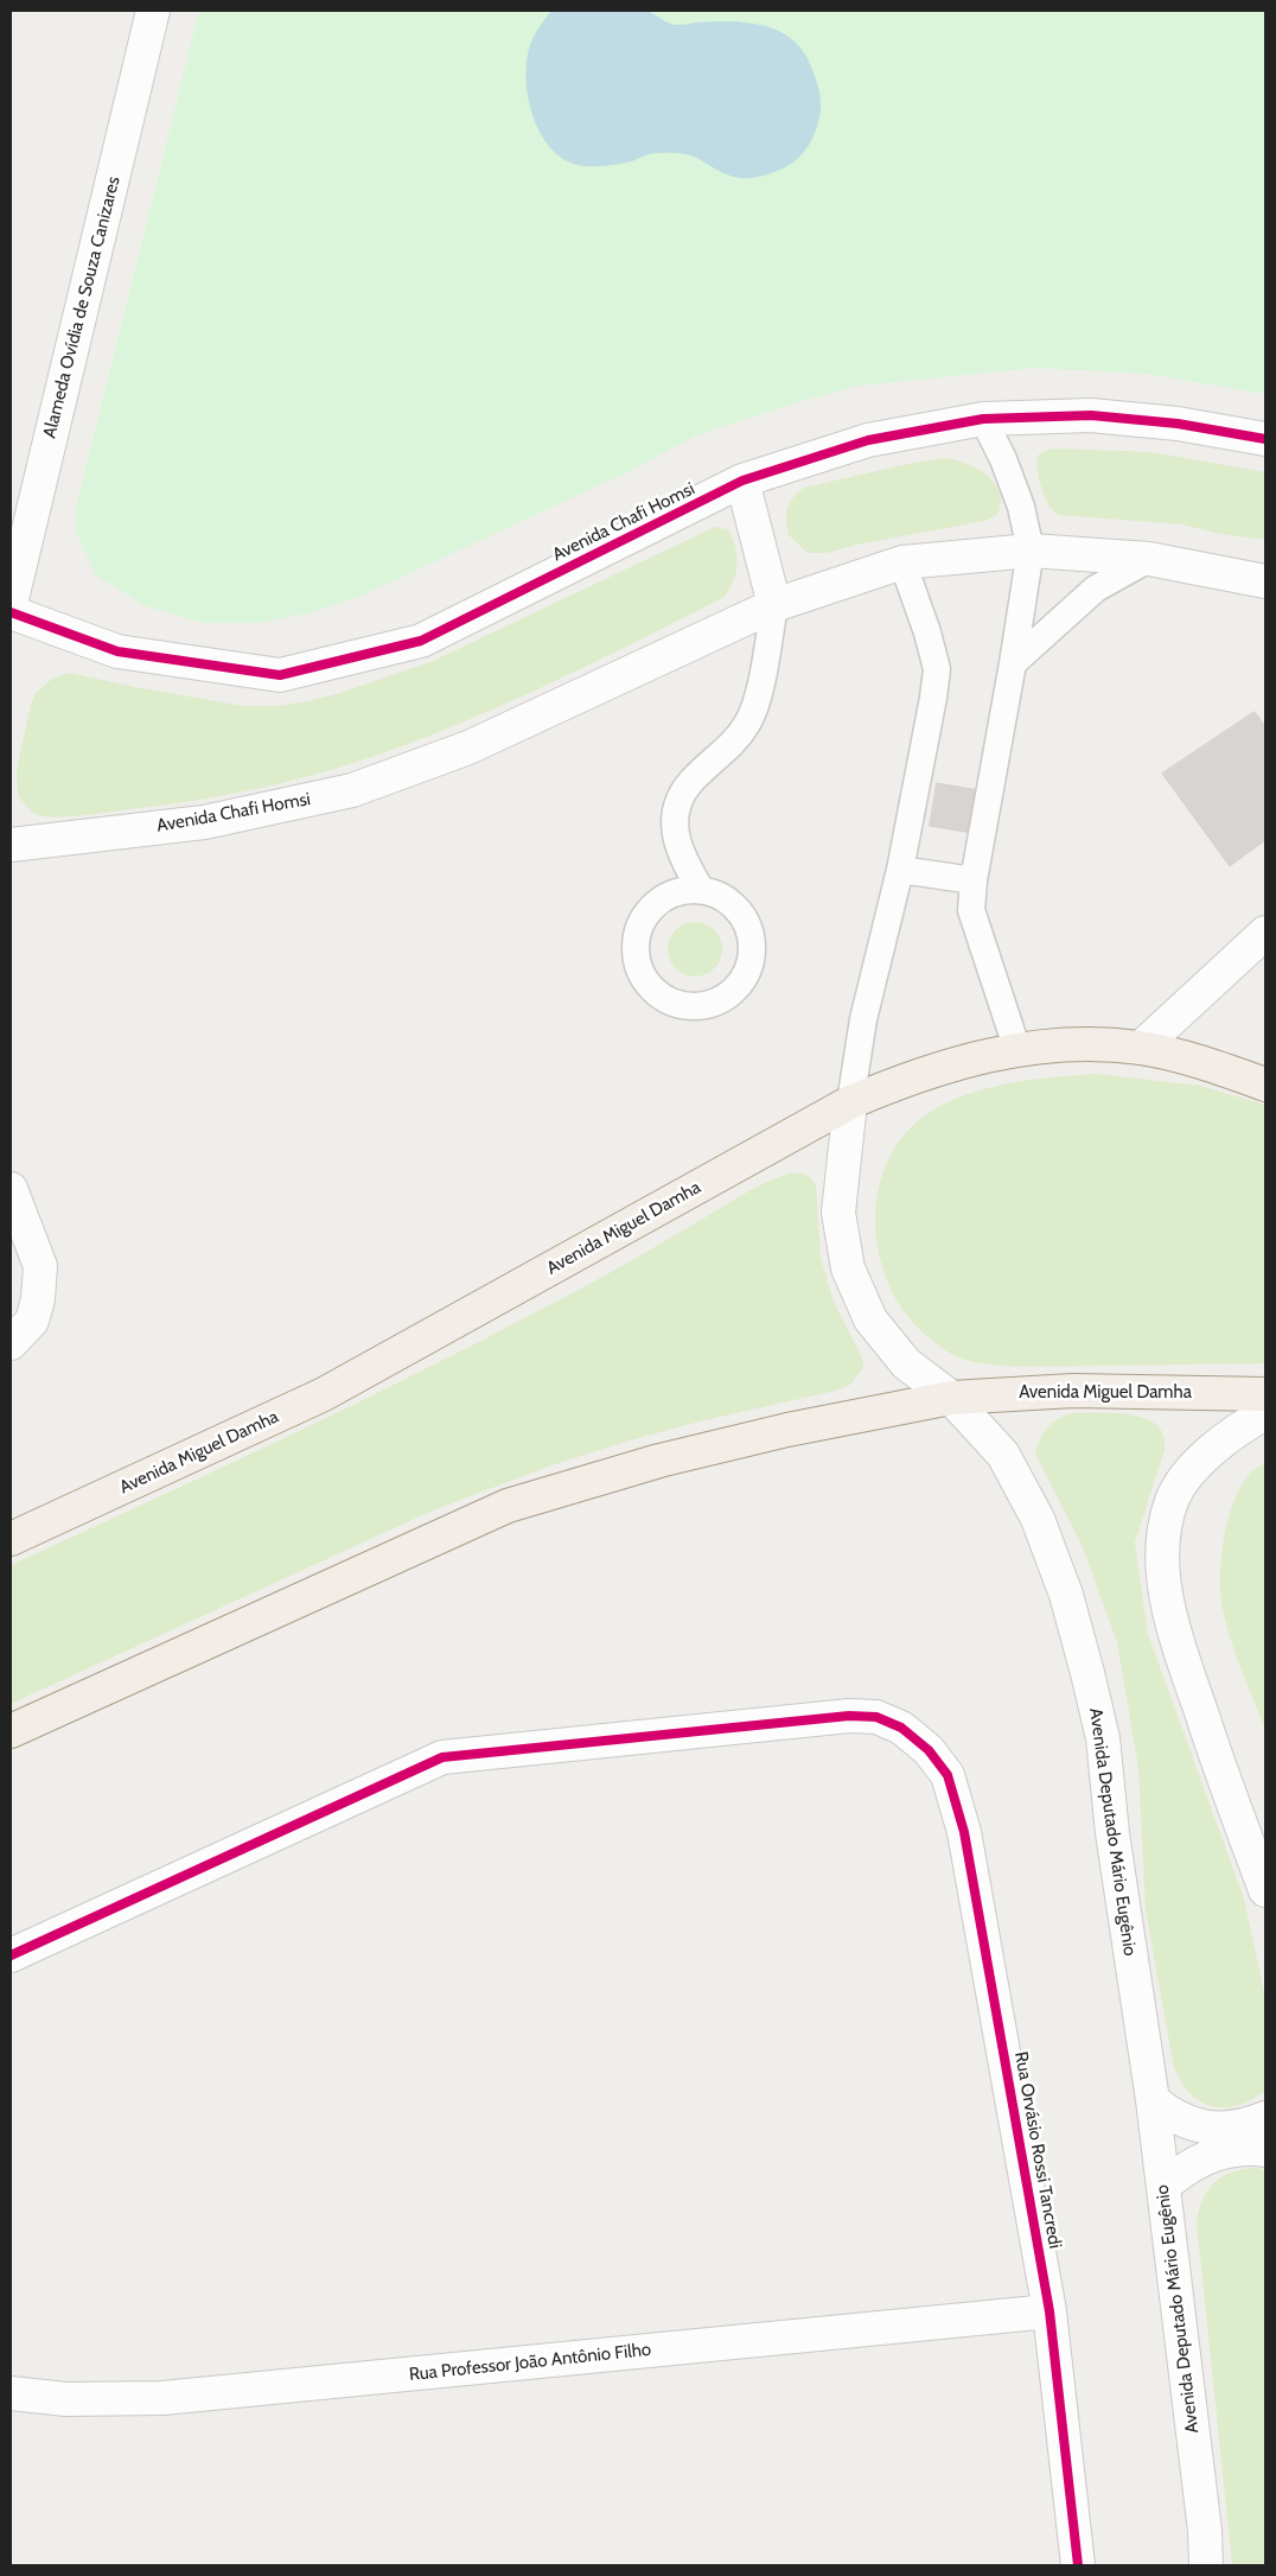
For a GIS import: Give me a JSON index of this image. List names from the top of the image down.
{
  "streets": {
    "main road": ["Avenida Miguel Damha"],
    "street": [
      "Alameda Ovídia de Souza Canizares",
      "Avenida Chafi Homsi",
      "Avenida Deputado Mário Eugênio",
      "Rua Orvásio Rossi Tancredi",
      "Rua Professor João Antônio Filho"
    ]
  },
  "crossings": [
    ["Avenida Miguel Damha", "Avenida Deputado Mário Eugênio"],
    ["Rua Orvásio Rossi Tancredi", "Rua Professor João Antônio Filho"]
  ]
}
